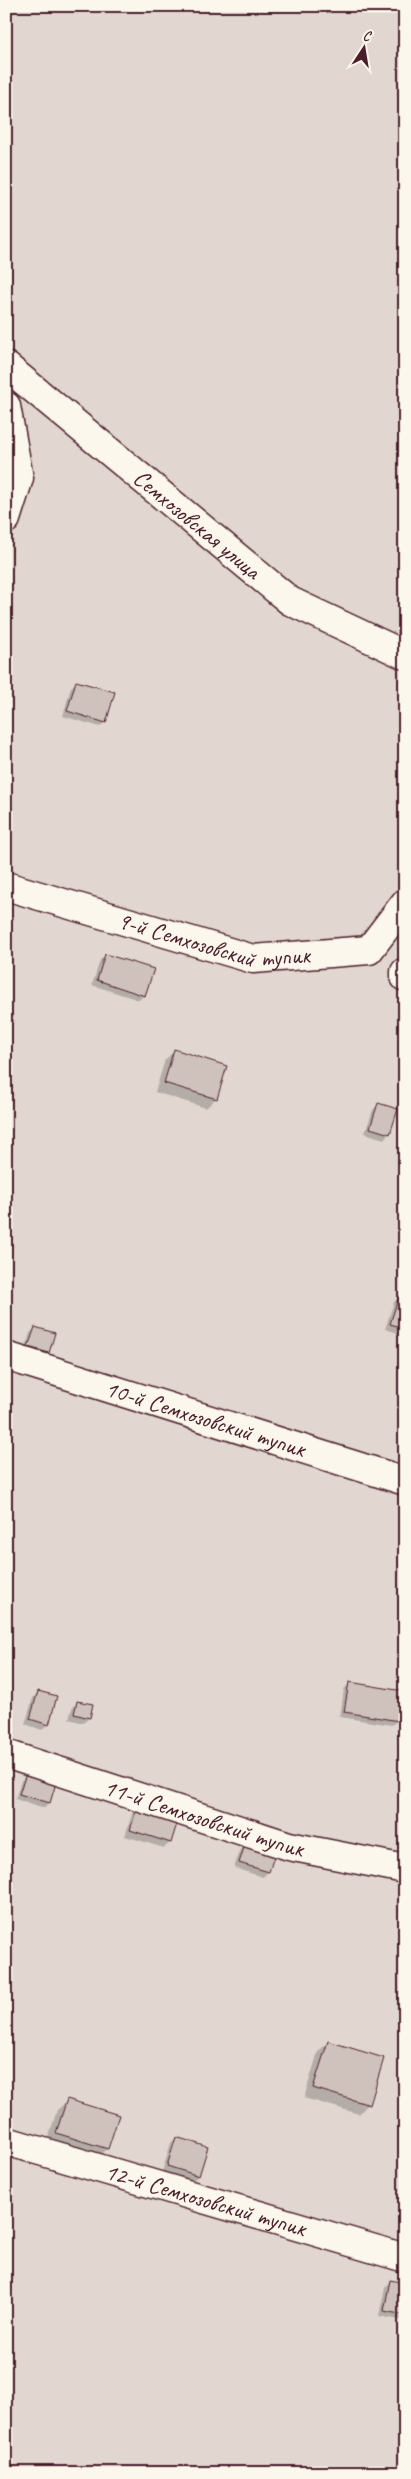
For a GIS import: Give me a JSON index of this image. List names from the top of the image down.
{
  "streets": {
    "street": [
      "Семхозовская улица",
      "9-й Семхозовский тупик",
      "10-й Семхозовский тупик",
      "11-й Семхозовский тупик",
      "12-й Семхозовский тупик"
    ]
  },
  "north": "top"
}
